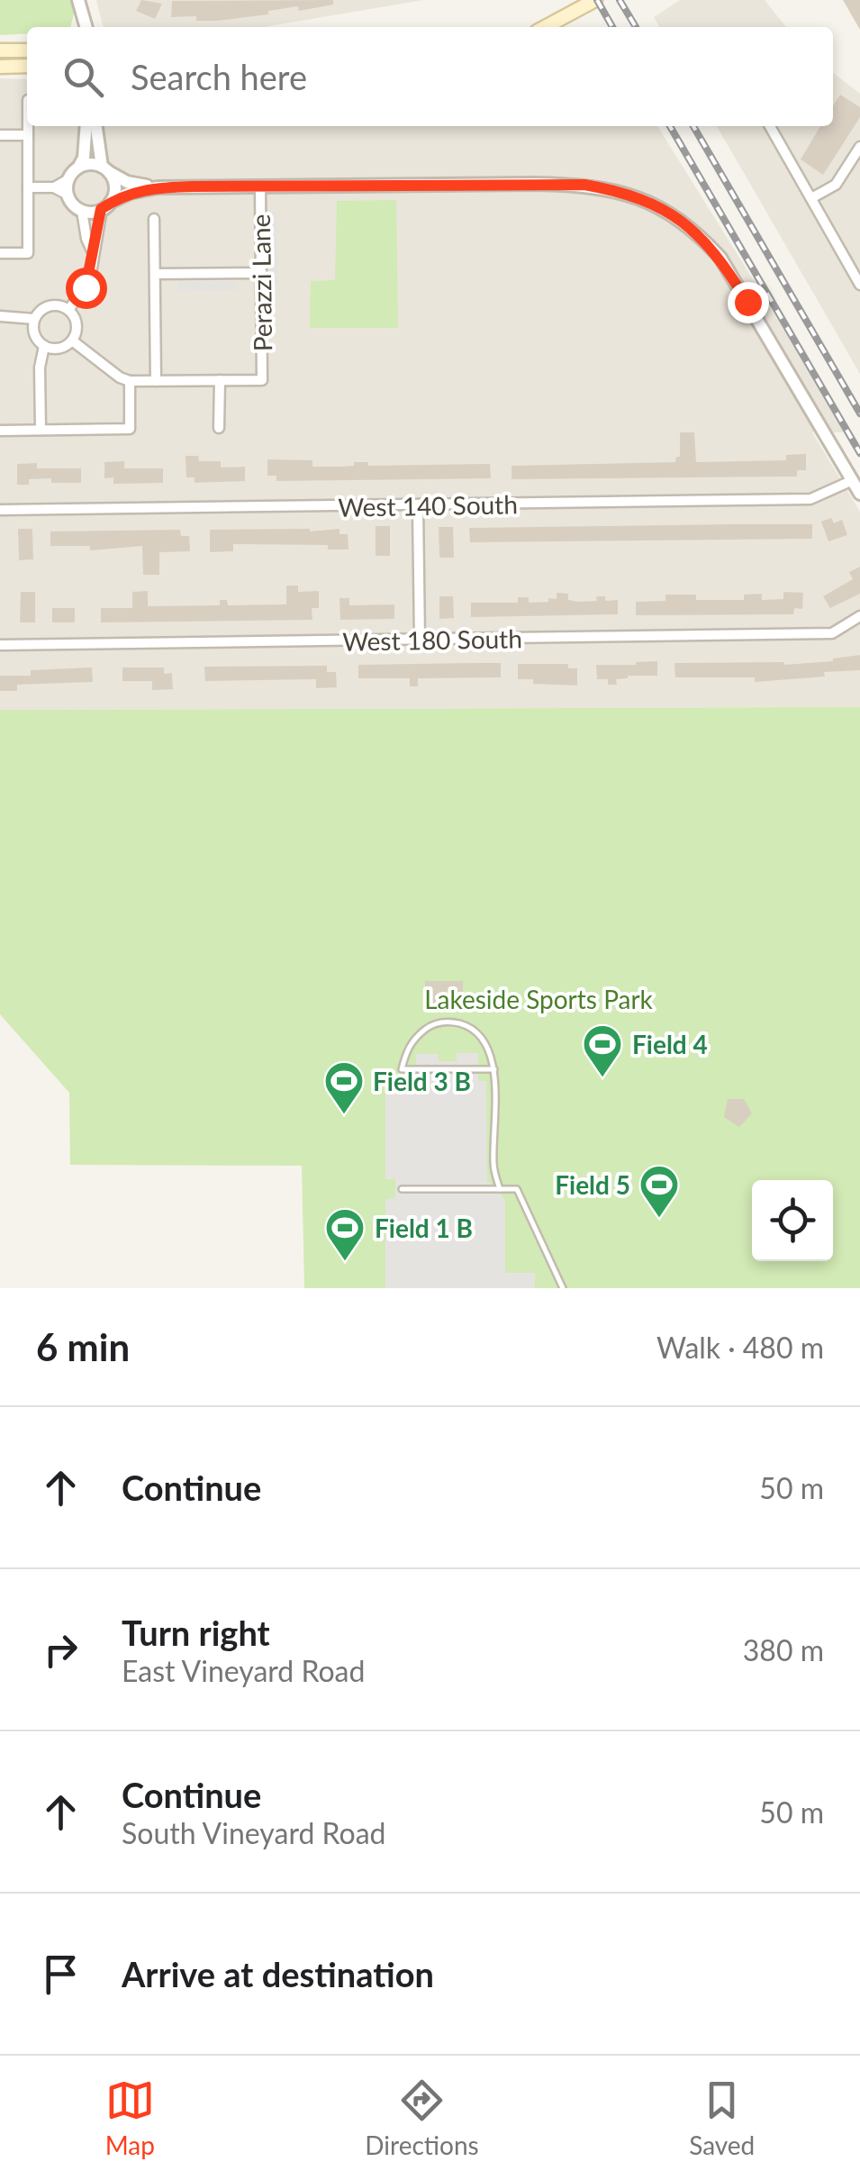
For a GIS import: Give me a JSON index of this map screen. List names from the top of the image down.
{
  "streets": {
    "street": ["Perazzi Lane", "West 140 South", "West 180 South"]
  },
  "parks": ["Lakeside Sports Park"],
  "places": {
    "sports": [
      "Field 4",
      "Field 3 B",
      "Field 5",
      "Field 1 B"
    ]
  },
  "page": {
    "search": "Search here",
    "heading": ["6 min", "Walk · 480 m"],
    "list": [
      ["Continue", "50 m"],
      ["Turn right", "East Vineyard Road", "380 m"],
      ["Continue", "South Vineyard Road", "50 m"],
      "Arrive at destination"
    ],
    "nav": ["Map", "Directions", "Saved"]
  }
}
